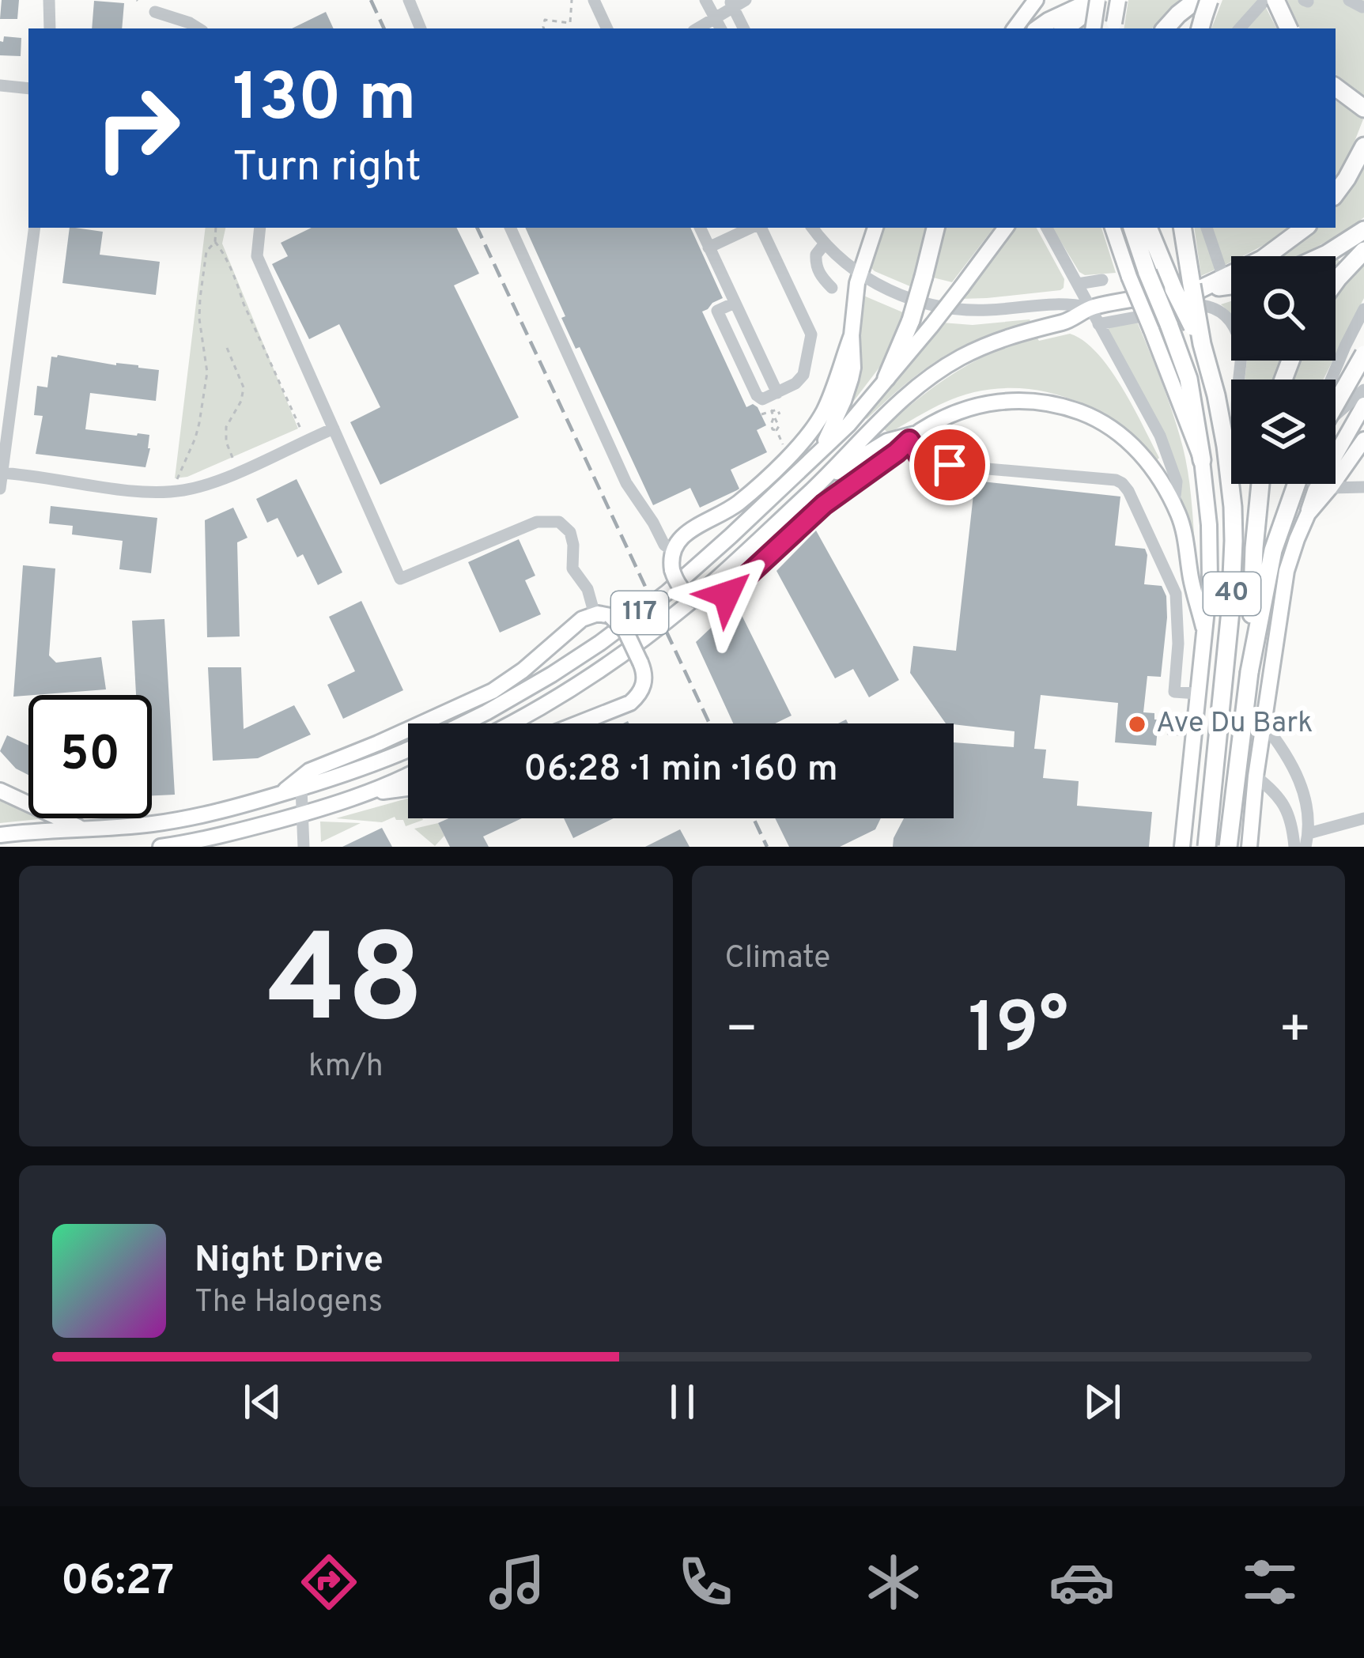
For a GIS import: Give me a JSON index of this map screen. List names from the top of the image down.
{
  "streets": {
    "highway": ["40"],
    "main road": ["117"]
  },
  "places": ["Ave Du Bark"],
  "page": {
    "turn": ["130 m", "Turn right"],
    "limit": "50",
    "trip": "06:28 · 1 min · 160 m",
    "tile": [
      ["48", "km/h"],
      "Climate"
    ],
    "heat": ["−", "19°", "+"],
    "song": ["Night Drive", "The Halogens"],
    "tabs": "06:27"
  }
}
